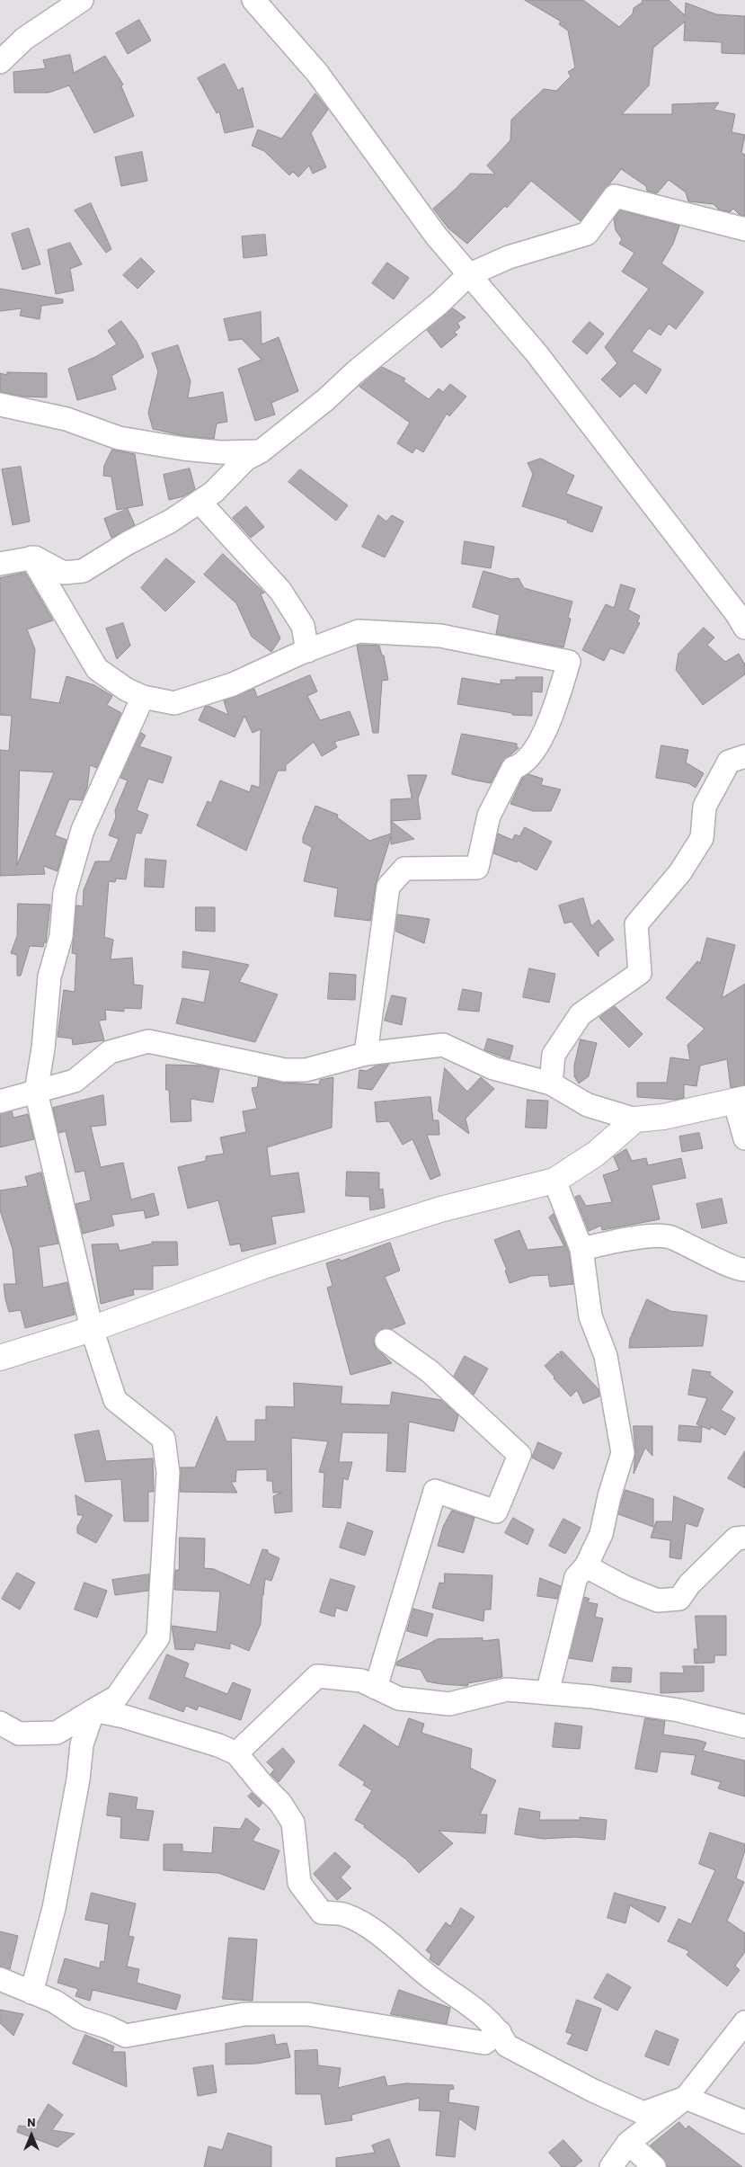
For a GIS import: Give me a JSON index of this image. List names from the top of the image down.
{
  "north": "top"
}
